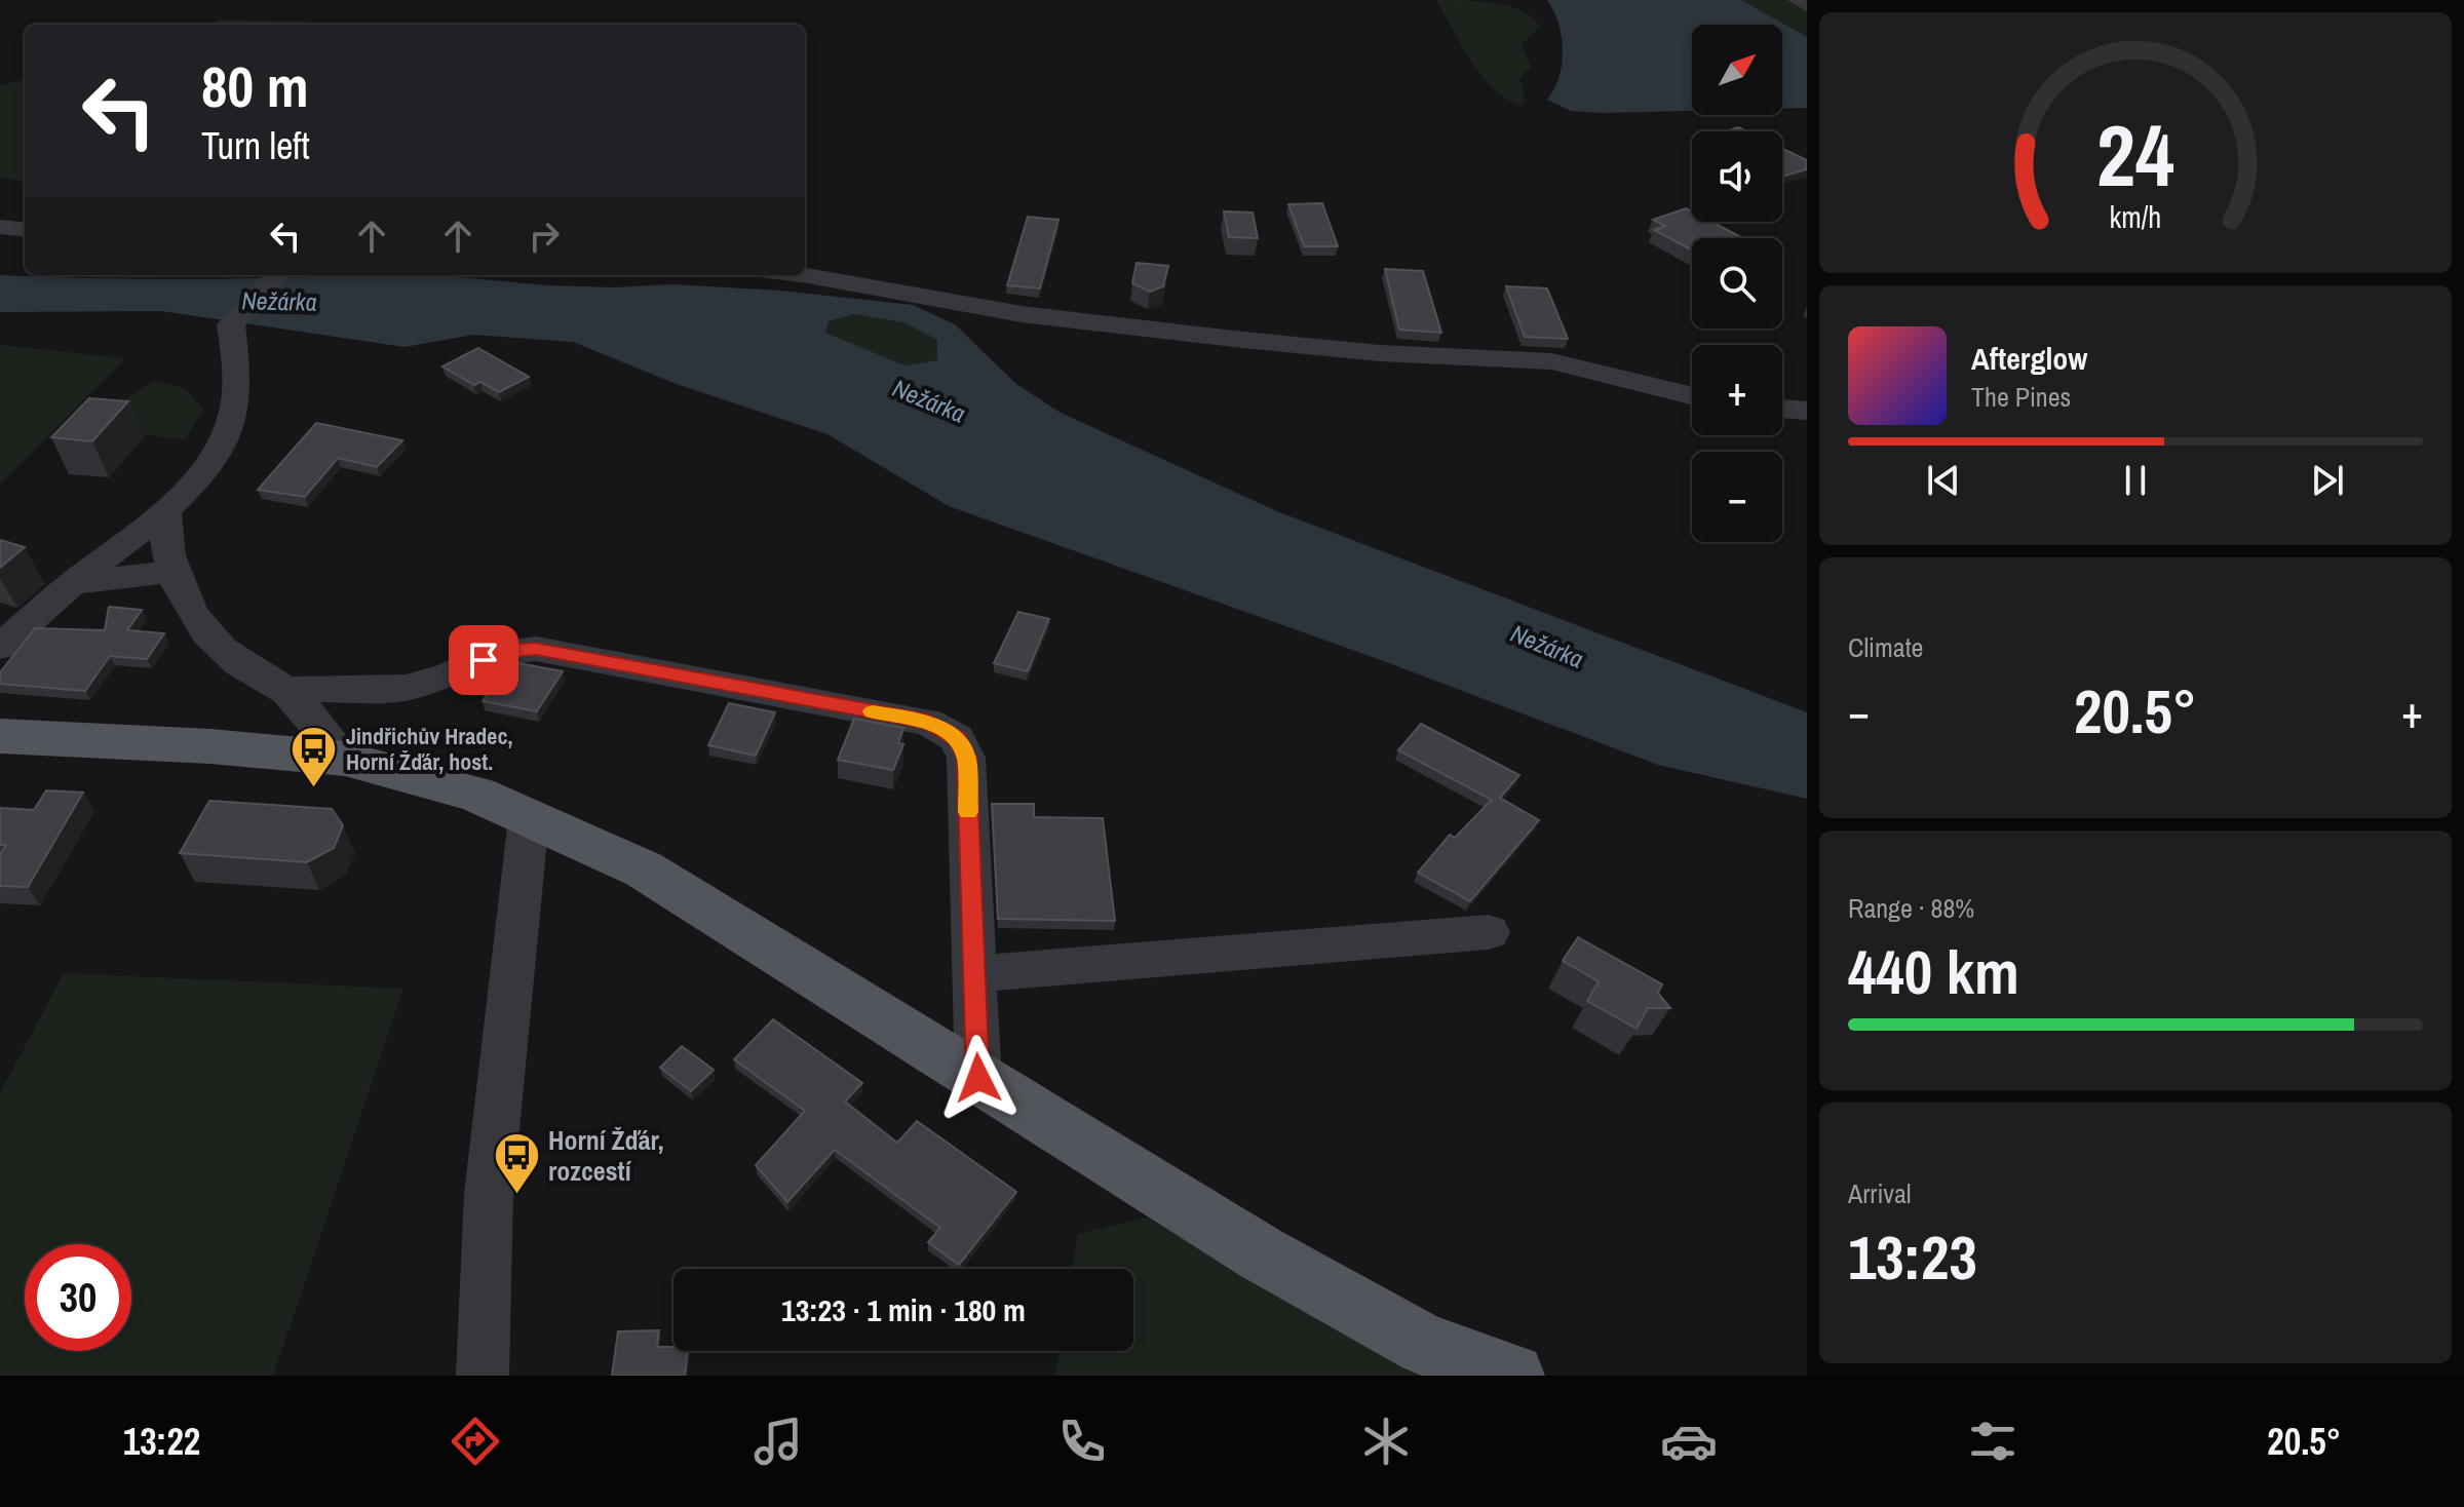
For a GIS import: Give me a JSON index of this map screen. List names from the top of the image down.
{
  "water": ["Nežárka"],
  "places": {
    "bus stop": ["Jindřichův Hradec, Horní Žďár, host.", "Horní Žďár, rozcestí"]
  },
  "north": "top right",
  "page": {
    "map_buttons": ["+", "−"],
    "turn": ["80 m", "Turn left"],
    "song": ["Afterglow", "The Pines"],
    "tile": [
      "Climate",
      ["Range · 88%", "440 km"],
      ["Arrival", "13:23"]
    ],
    "heat": ["−", "20.5°", "+"],
    "limit": "30",
    "trip": "13:23 · 1 min · 180 m",
    "tabs": ["13:22", "20.5°"],
    "gauge": ["24", "km/h"]
  }
}
